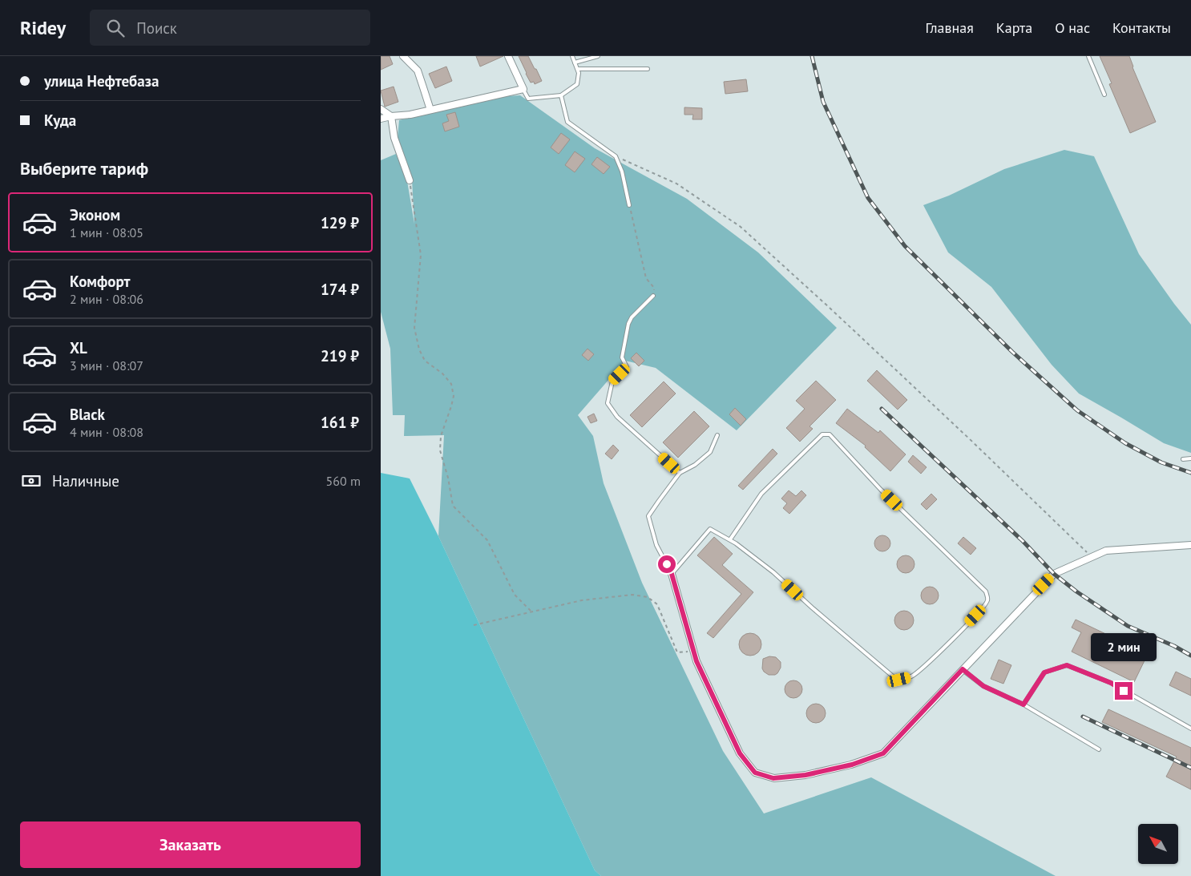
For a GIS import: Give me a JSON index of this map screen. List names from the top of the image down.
{
  "north": "top left",
  "page": {
    "header": "Ridey",
    "search": "Поиск",
    "nav": [
      "Главная",
      "Карта",
      "О нас",
      "Контакты"
    ],
    "banner": ["улица Нефтебаза", "Куда"],
    "heading": "Выберите тариф",
    "list": [
      {
        "name": "Эконом",
        "note": "1 мин · 08:05",
        "value": "129 ₽"
      },
      {
        "name": "Комфорт",
        "note": "2 мин · 08:06",
        "value": "174 ₽"
      },
      {
        "name": "XL",
        "note": "3 мин · 08:07",
        "value": "219 ₽"
      },
      {
        "name": "Black",
        "note": "4 мин · 08:08",
        "value": "161 ₽"
      }
    ],
    "pay": ["Наличные", "560 m"],
    "bubble": "2 мин",
    "buttons": "Заказать"
  }
}
